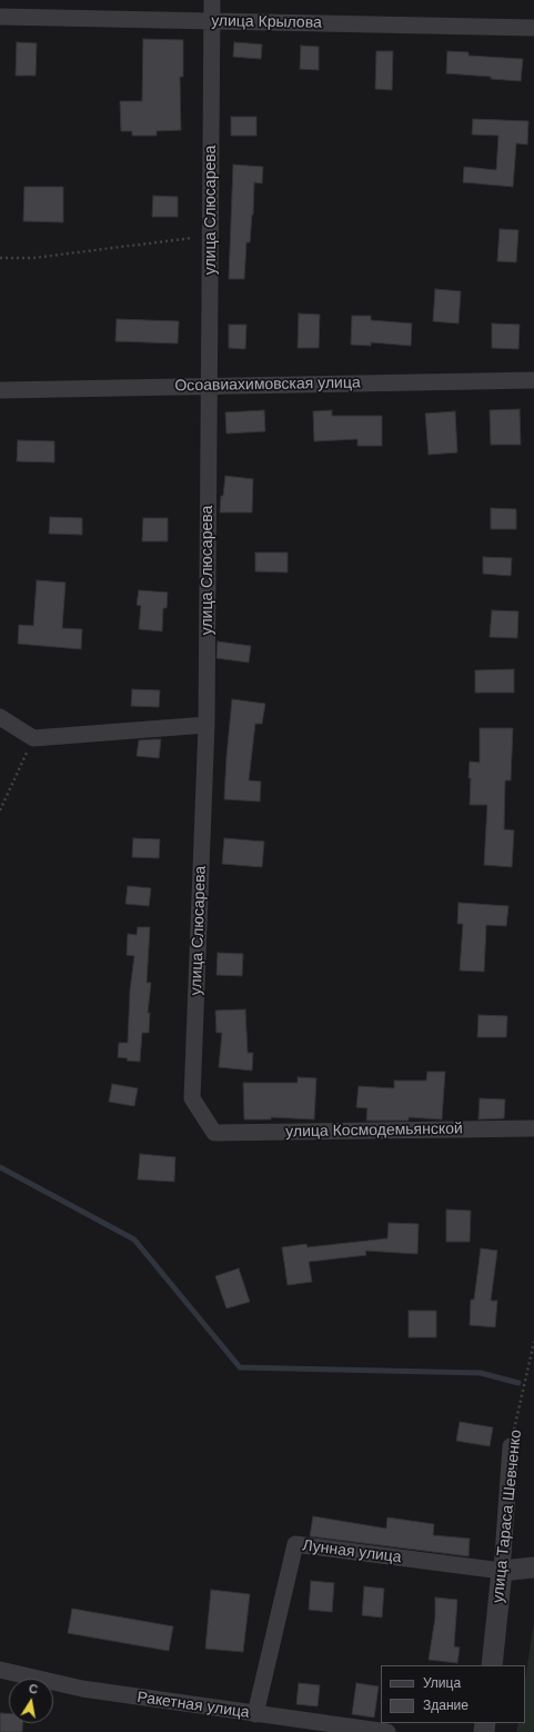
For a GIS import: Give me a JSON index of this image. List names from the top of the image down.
{
  "streets": {
    "street": [
      "улица Крылова",
      "улица Слюсарева",
      "Осоавиахимовская улица",
      "улица Космодемьянской",
      "улица Тараса Шевченко",
      "Лунная улица",
      "Ракетная улица"
    ]
  },
  "crossings": [
    ["улица Крылова", "улица Слюсарева"],
    ["улица Слюсарева", "Осоавиахимовская улица"],
    ["улица Слюсарева", "улица Космодемьянской"],
    ["улица Тараса Шевченко", "Лунная улица"],
    ["Лунная улица", "Ракетная улица"]
  ],
  "legend": ["Улица", "Здание"],
  "north": "top"
}
